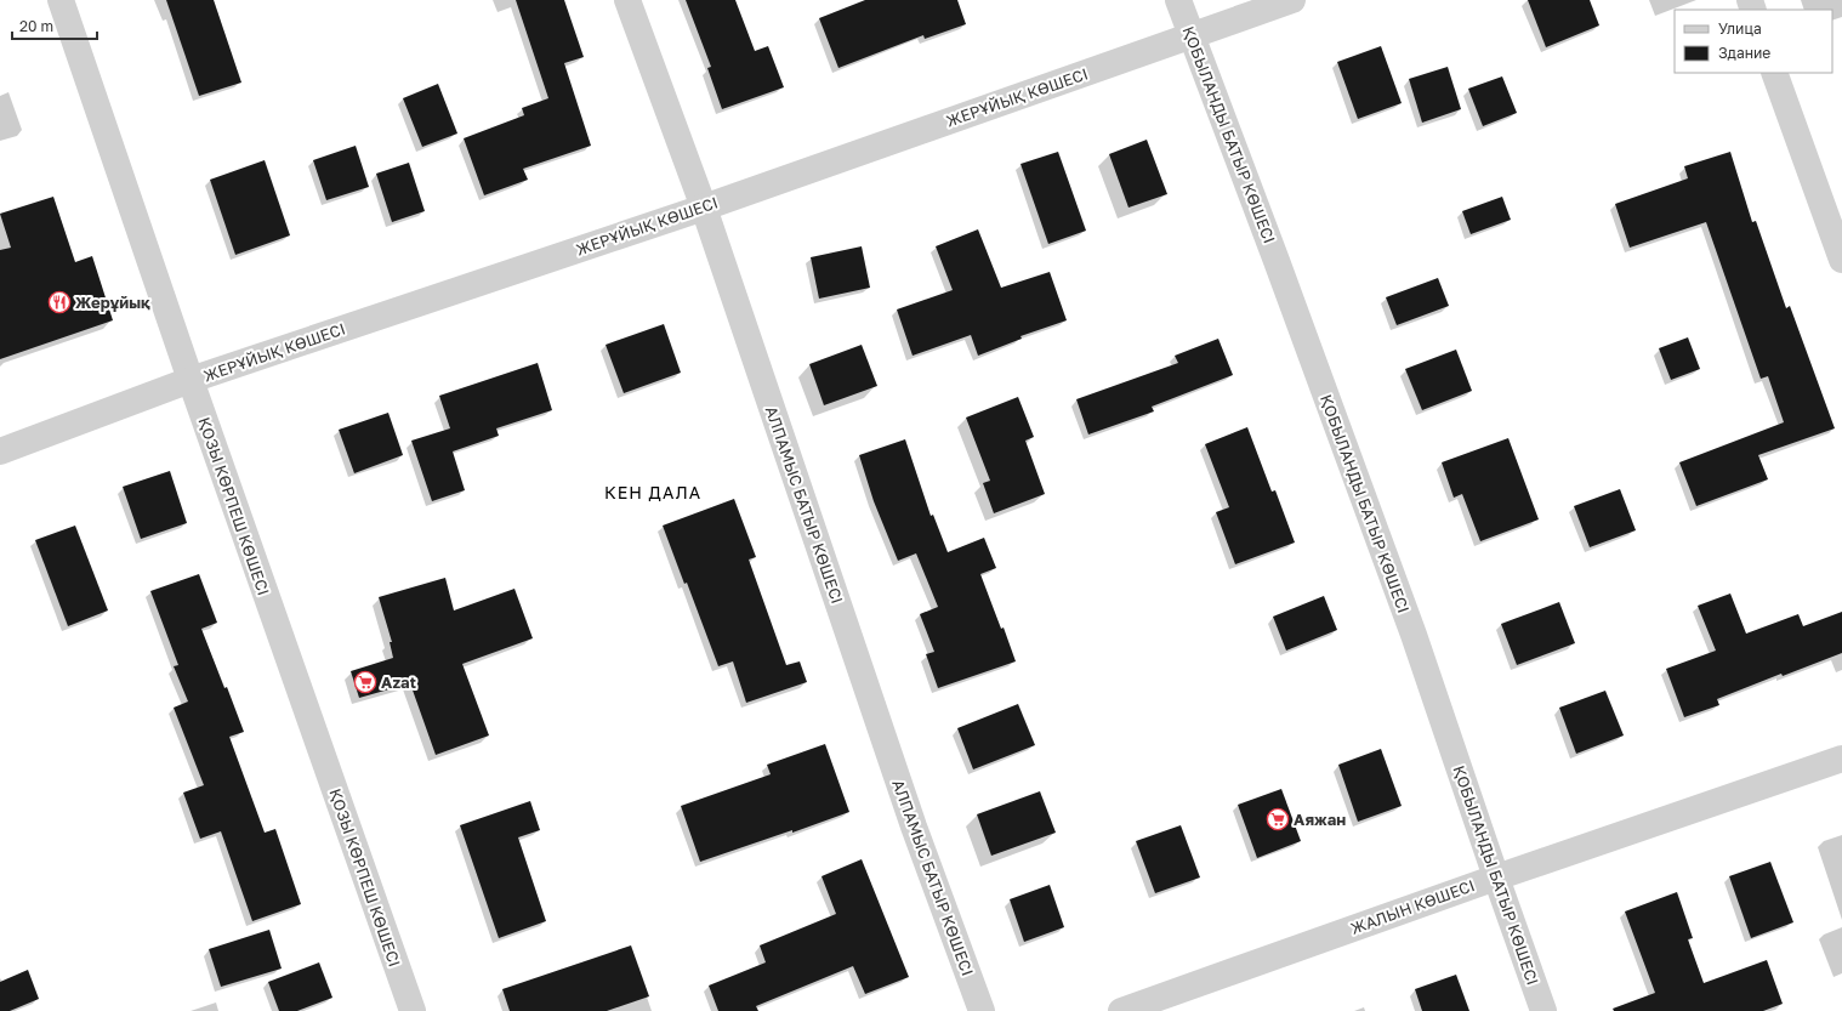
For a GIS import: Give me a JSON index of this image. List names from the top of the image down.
{
  "streets": {
    "street": [
      "ЖЕРҰЙЫҚ КӨШЕСІ",
      "ҚОБЫЛАНДЫ БАТЫР КӨШЕСІ",
      "АЛПАМЫС БАТЫР КӨШЕСІ",
      "ҚОЗЫ КӨРПЕШ КӨШЕСІ",
      "ЖАЛЫН КӨШЕСІ"
    ]
  },
  "crossings": [
    ["ЖЕРҰЙЫҚ КӨШЕСІ", "ҚОБЫЛАНДЫ БАТЫР КӨШЕСІ"],
    ["ЖЕРҰЙЫҚ КӨШЕСІ", "АЛПАМЫС БАТЫР КӨШЕСІ"],
    ["ЖЕРҰЙЫҚ КӨШЕСІ", "ҚОЗЫ КӨРПЕШ КӨШЕСІ"],
    ["ҚОБЫЛАНДЫ БАТЫР КӨШЕСІ", "ЖАЛЫН КӨШЕСІ"]
  ],
  "districts": ["КЕН ДАЛА"],
  "places": {
    "restaurant": ["Жерұйық"],
    "supermarket": ["Azat", "Аяжан"]
  },
  "legend": ["Улица", "Здание"],
  "scale_bar": "20 m"
}
